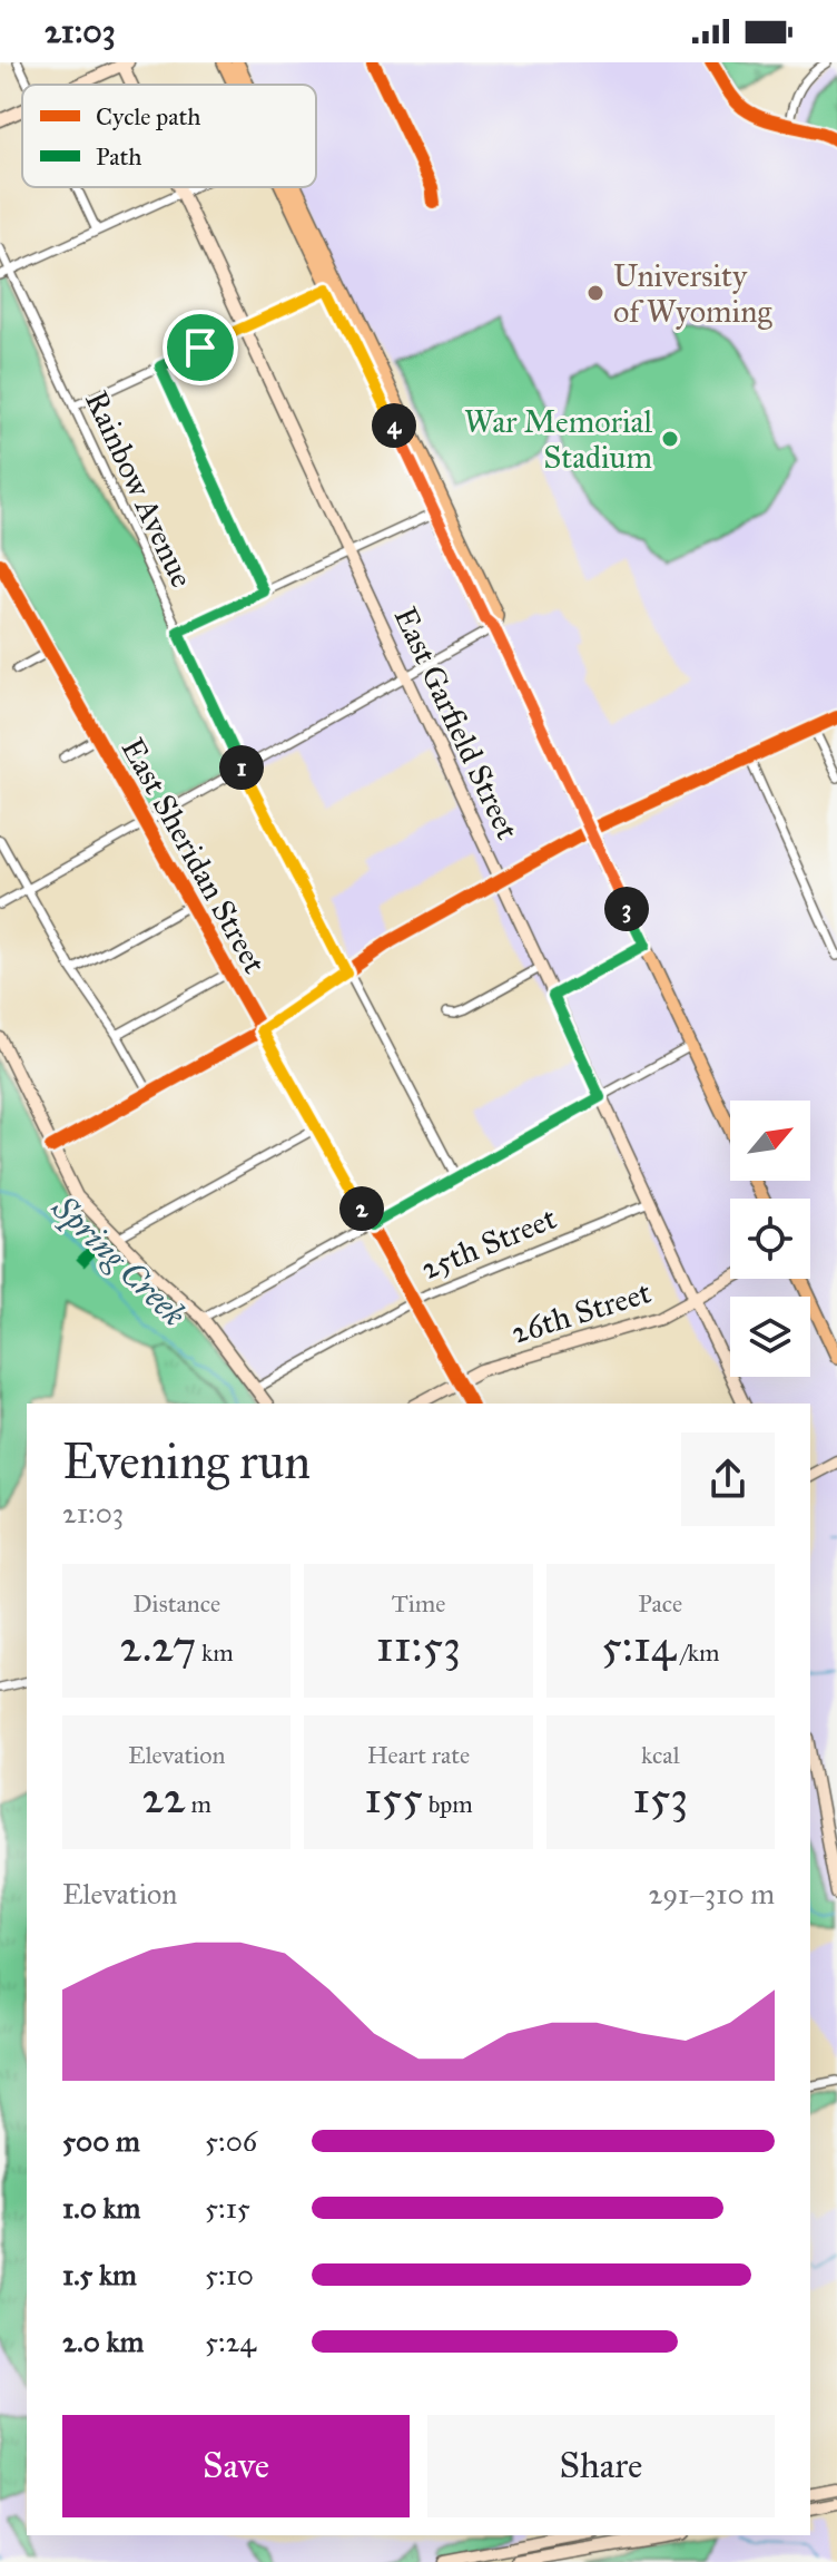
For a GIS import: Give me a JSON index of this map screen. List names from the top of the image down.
{
  "streets": {
    "street": [
      "Rainbow Avenue",
      "East Garfield Street",
      "East Sheridan Street",
      "25th Street",
      "26th Street"
    ]
  },
  "crossings": [
    ["East Garfield Street", "25th Street"],
    ["East Garfield Street", "26th Street"],
    ["East Sheridan Street", "25th Street"],
    ["East Sheridan Street", "26th Street"]
  ],
  "water": ["Spring Creek"],
  "places": ["University of Wyoming", "War Memorial Stadium"],
  "legend": ["Cycle path", "Path"],
  "north": "top right",
  "page": {
    "status": "21:03",
    "pins": [
      "4",
      "1",
      "3",
      "2"
    ],
    "heading": ["Evening run", "21:03"],
    "stats": [
      ["Distance", "2.27 km"],
      ["Time", "11:53"],
      ["Pace", "5:14 /km"],
      ["Elevation", "22 m"],
      ["Heart rate", "155 bpm"],
      ["kcal", "153"]
    ],
    "chart": ["Elevation", "291–310 m"],
    "list": [
      {
        "name": "500 m",
        "note": "5:06"
      },
      {
        "name": "1.0 km",
        "note": "5:15"
      },
      {
        "name": "1.5 km",
        "note": "5:10"
      },
      {
        "name": "2.0 km",
        "note": "5:24"
      }
    ],
    "buttons": ["Save", "Share"]
  }
}
